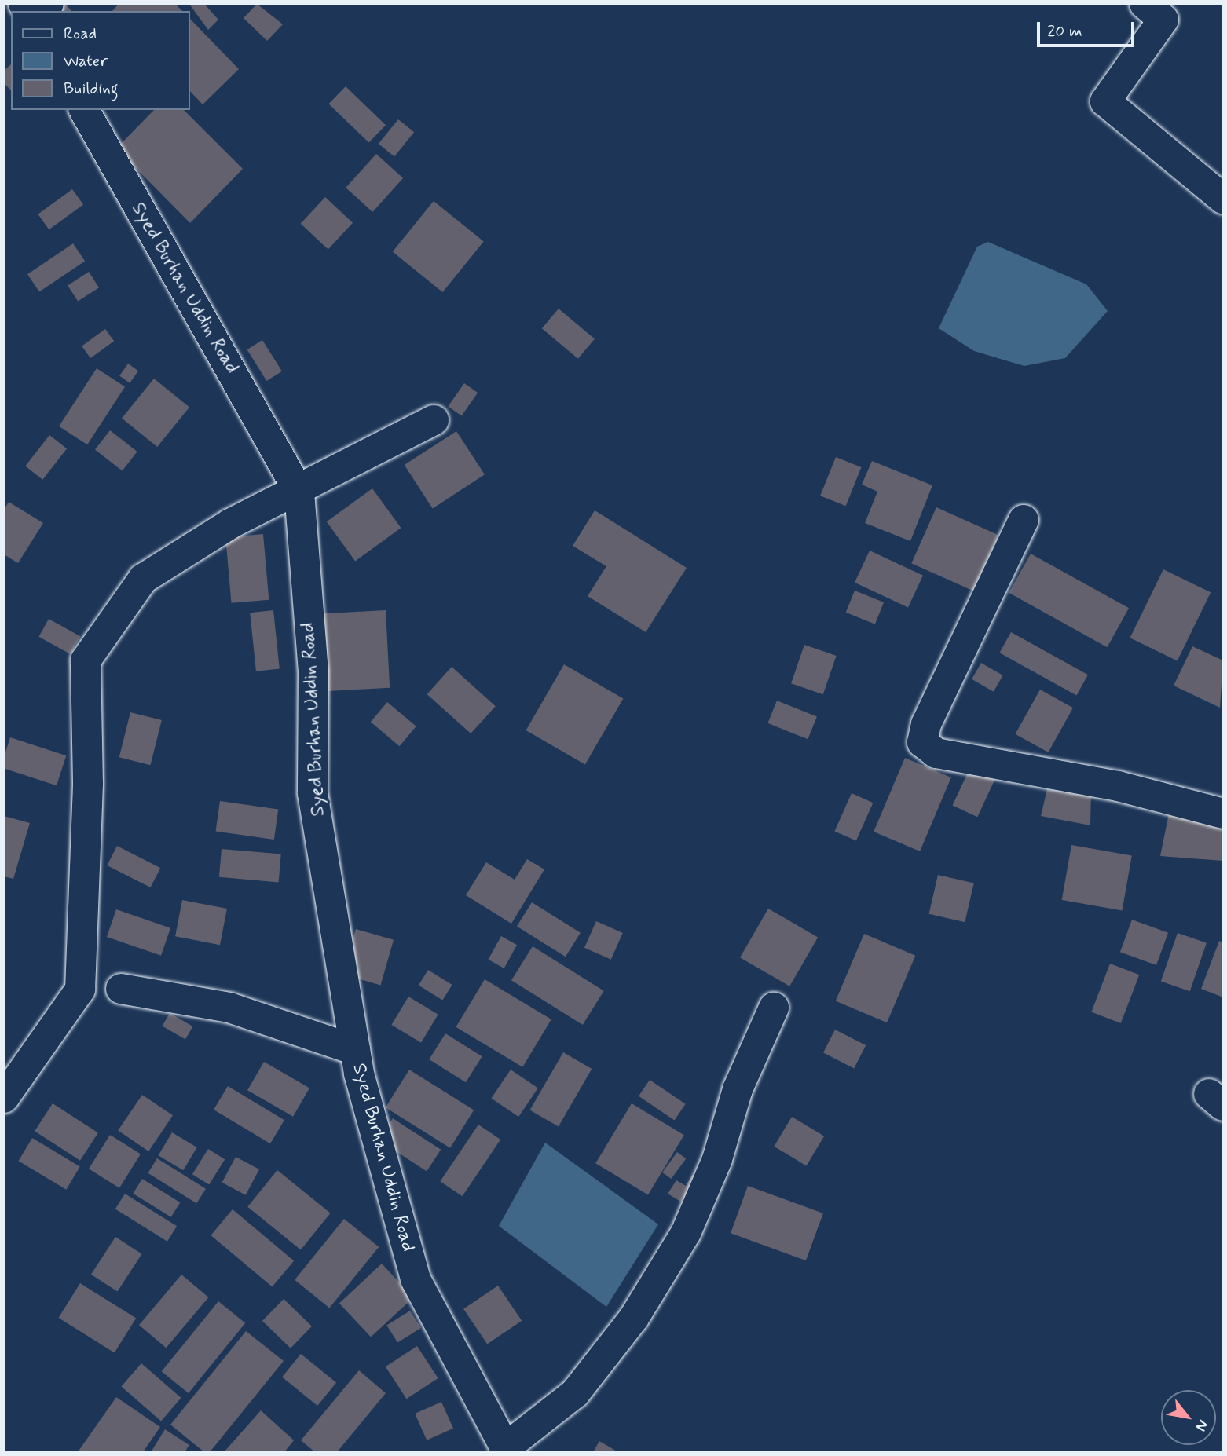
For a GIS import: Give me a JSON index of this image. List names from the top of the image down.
{
  "streets": {
    "street": ["Syed Burhan Uddin Road"]
  },
  "legend": ["Road", "Water", "Building"],
  "scale_bar": "20 m",
  "north": "bottom right"
}
